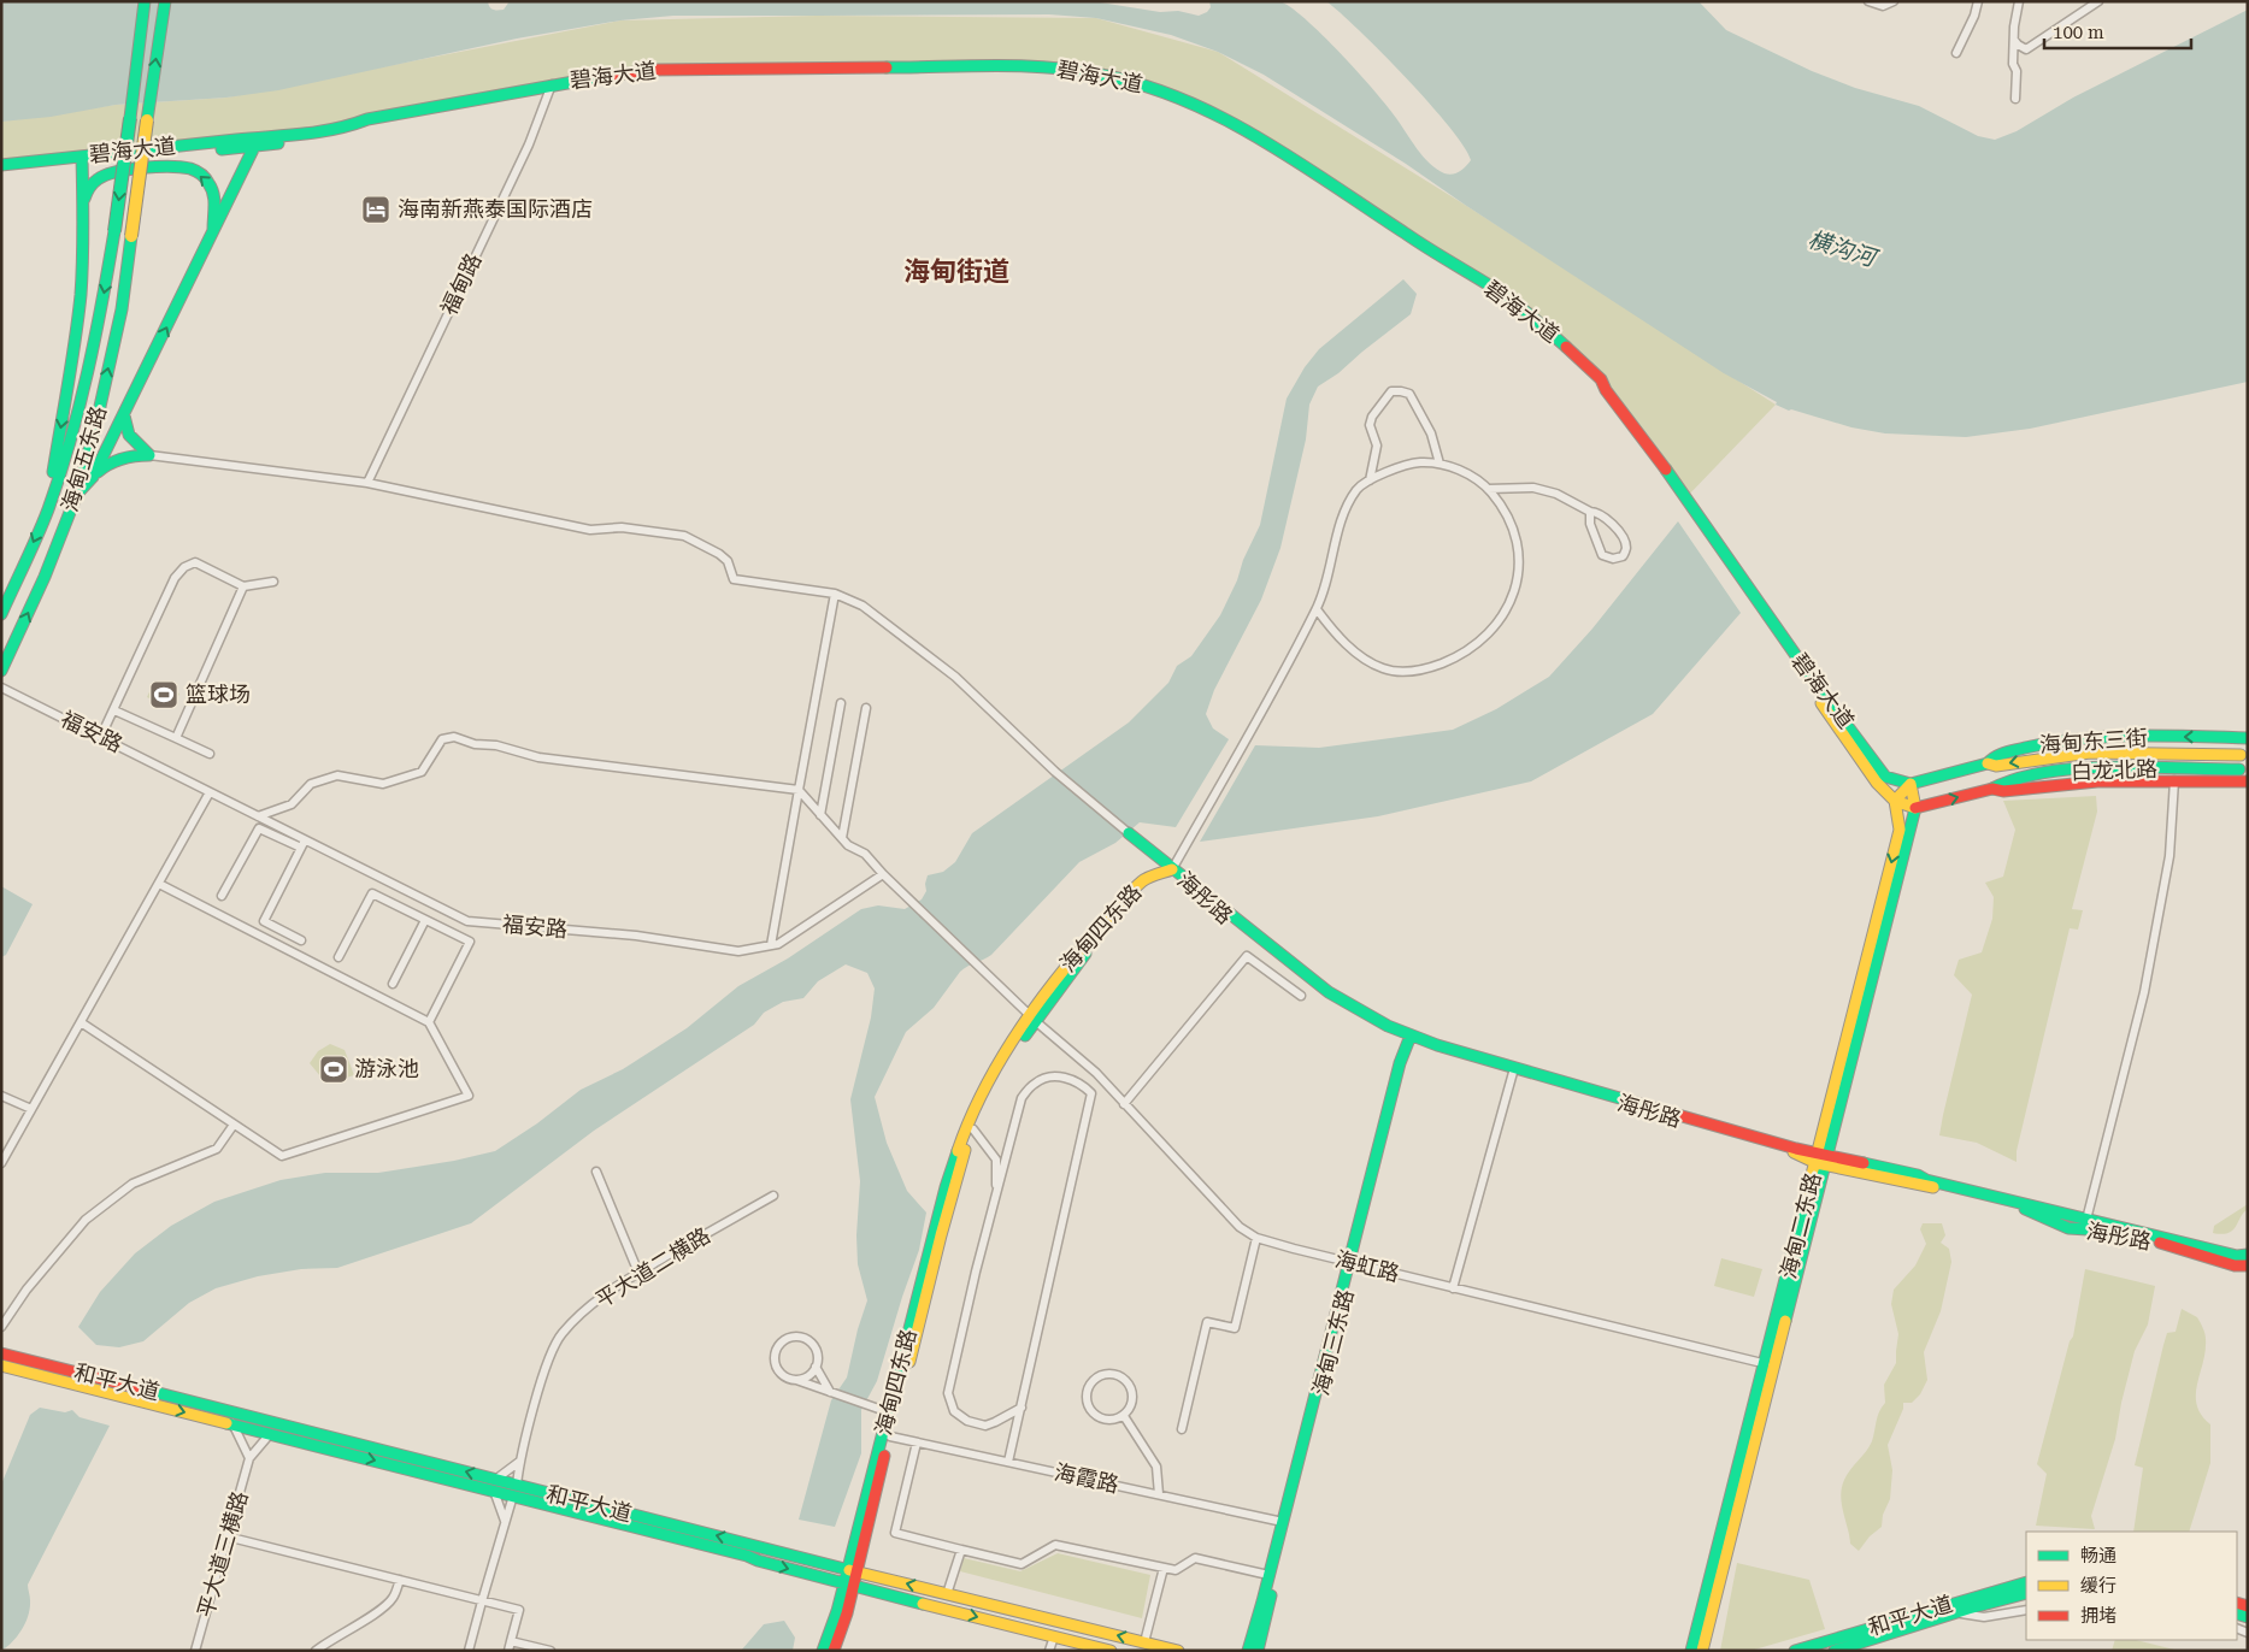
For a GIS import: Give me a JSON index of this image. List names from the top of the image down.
{
  "streets": {
    "main road": [
      "碧海大道",
      "海甸五东路",
      "海甸东三街",
      "白龙北路",
      "海彤路",
      "海甸四东路",
      "海甸二东路",
      "海甸三东路",
      "和平大道"
    ],
    "street": [
      "福甸路",
      "福安路",
      "海虹路",
      "平大道二横路",
      "海霞路",
      "平大道三横路"
    ]
  },
  "crossings": [
    ["碧海大道", "福甸路"],
    ["碧海大道", "海甸东三街"],
    ["碧海大道", "海甸二东路"],
    ["海甸东三街", "白龙北路"],
    ["海甸东三街", "海甸二东路"],
    ["海彤路", "海甸四东路"],
    ["海彤路", "海甸二东路"],
    ["海甸四东路", "海虹路"],
    ["海甸四东路", "和平大道"],
    ["海甸四东路", "海霞路"],
    ["海甸二东路", "海虹路"],
    ["海虹路", "海甸三东路"],
    ["平大道二横路", "和平大道"]
  ],
  "districts": ["海甸街道"],
  "water": ["横沟河"],
  "places": {
    "hotel": ["海南新燕泰国际酒店"],
    "sports": ["篮球场", "游泳池"]
  },
  "legend": ["畅通", "缓行", "拥堵"],
  "scale_bar": "100 m"
}
